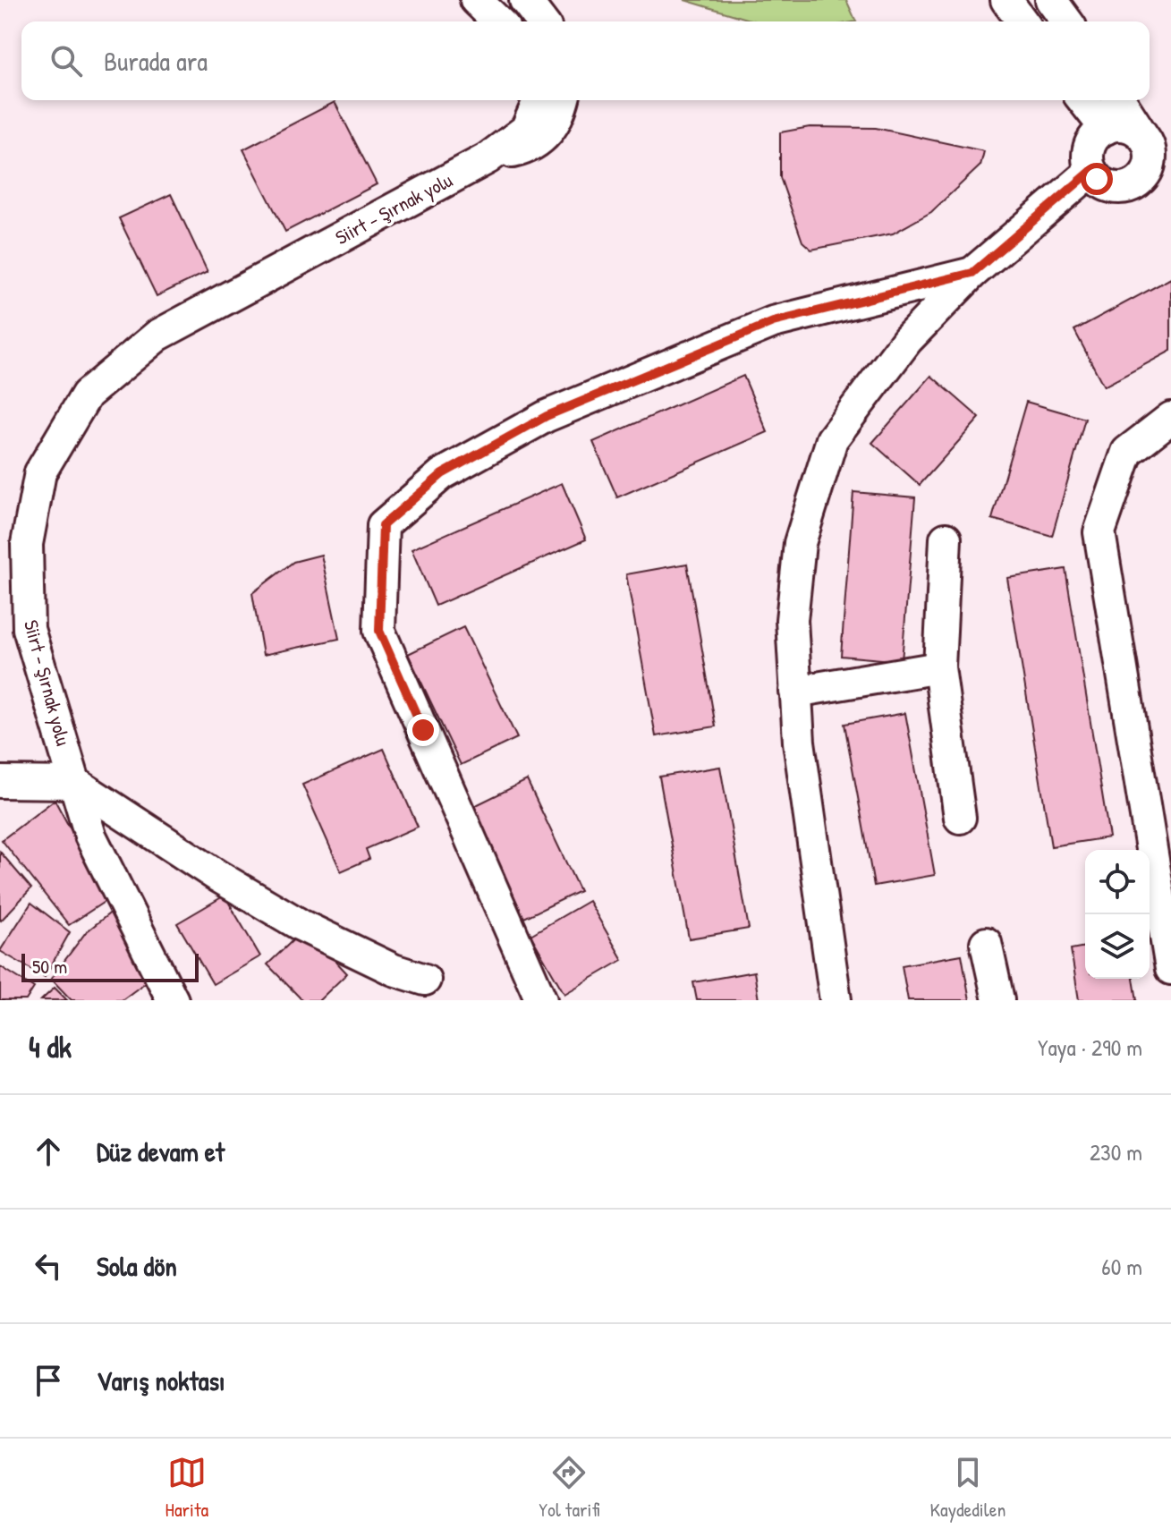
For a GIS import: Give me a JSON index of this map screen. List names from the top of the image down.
{
  "streets": {
    "street": ["Siirt - Şırnak yolu"]
  },
  "scale_bar": "50 m",
  "page": {
    "search": "Burada ara",
    "scale": "50 m",
    "heading": ["4 dk", "Yaya · 290 m"],
    "list": [
      ["Düz devam et", "230 m"],
      ["Sola dön", "60 m"],
      "Varış noktası"
    ],
    "nav": ["Harita", "Yol tarifi", "Kaydedilen"]
  }
}
